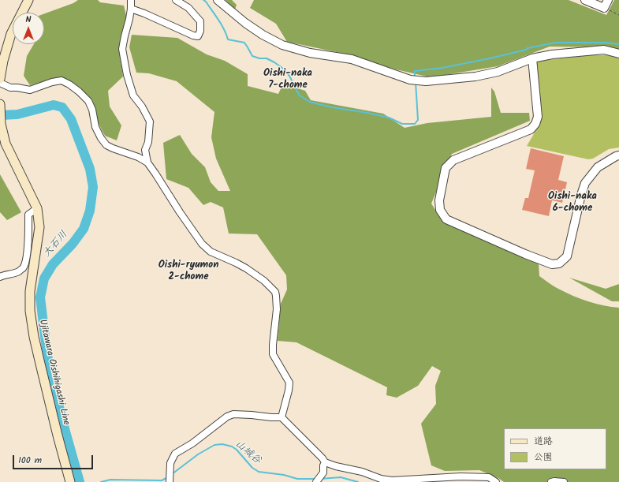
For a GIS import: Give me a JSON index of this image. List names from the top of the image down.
{
  "streets": {
    "main road": ["Ujitawara Oishihigashi Line"]
  },
  "districts": ["Oishi-naka 7-chome", "Oishi-naka 6-chome", "Oishi-ryumon 2-chome"],
  "water": ["大石川", "山城谷"],
  "legend": ["道路", "公園"],
  "scale_bar": "100 m",
  "north": "top"
}
